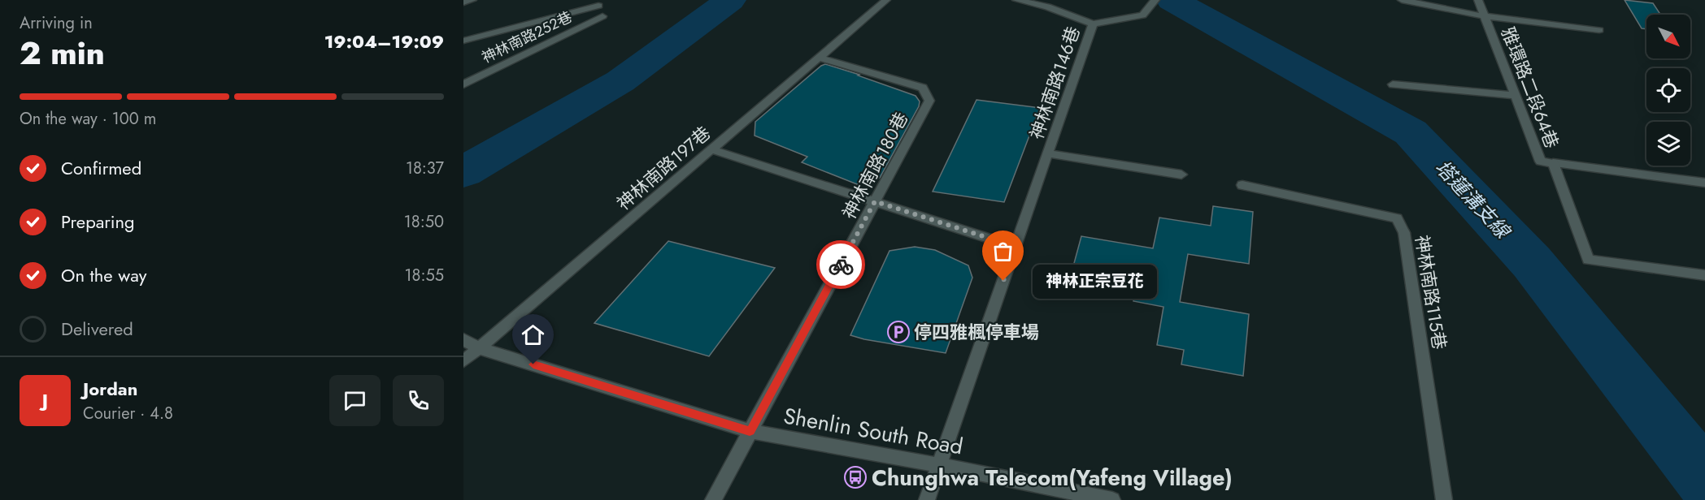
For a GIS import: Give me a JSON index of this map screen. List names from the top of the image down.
{
  "streets": {
    "street": [
      "神林南路252巷",
      "神林南路146巷",
      "雅環路二段64巷",
      "神林南路180巷",
      "神林南路197巷",
      "神林南路115巷",
      "Shenlin South Road"
    ]
  },
  "crossings": [
    ["神林南路146巷", "Shenlin South Road"],
    ["神林南路180巷", "神林南路197巷"],
    ["神林南路180巷", "Shenlin South Road"],
    ["神林南路197巷", "Shenlin South Road"]
  ],
  "water": ["塔蓮溝支線"],
  "places": {
    "other": ["神林正宗豆花"],
    "parking": ["停四雅楓停車場"],
    "bus stop": ["Chunghwa Telecom(Yafeng Village)"]
  },
  "north": "bottom right",
  "page": {
    "heading": ["2 min", "Arriving in", "19:04–19:09"],
    "panel": ["Jordan", "Courier · 4.8"],
    "bar": "On the way · 100 m",
    "list": [
      ["Confirmed", "18:37"],
      ["Preparing", "18:50"],
      ["On the way", "18:55"],
      "Delivered"
    ],
    "bubble": "神林正宗豆花",
    "round": "J"
  }
}
